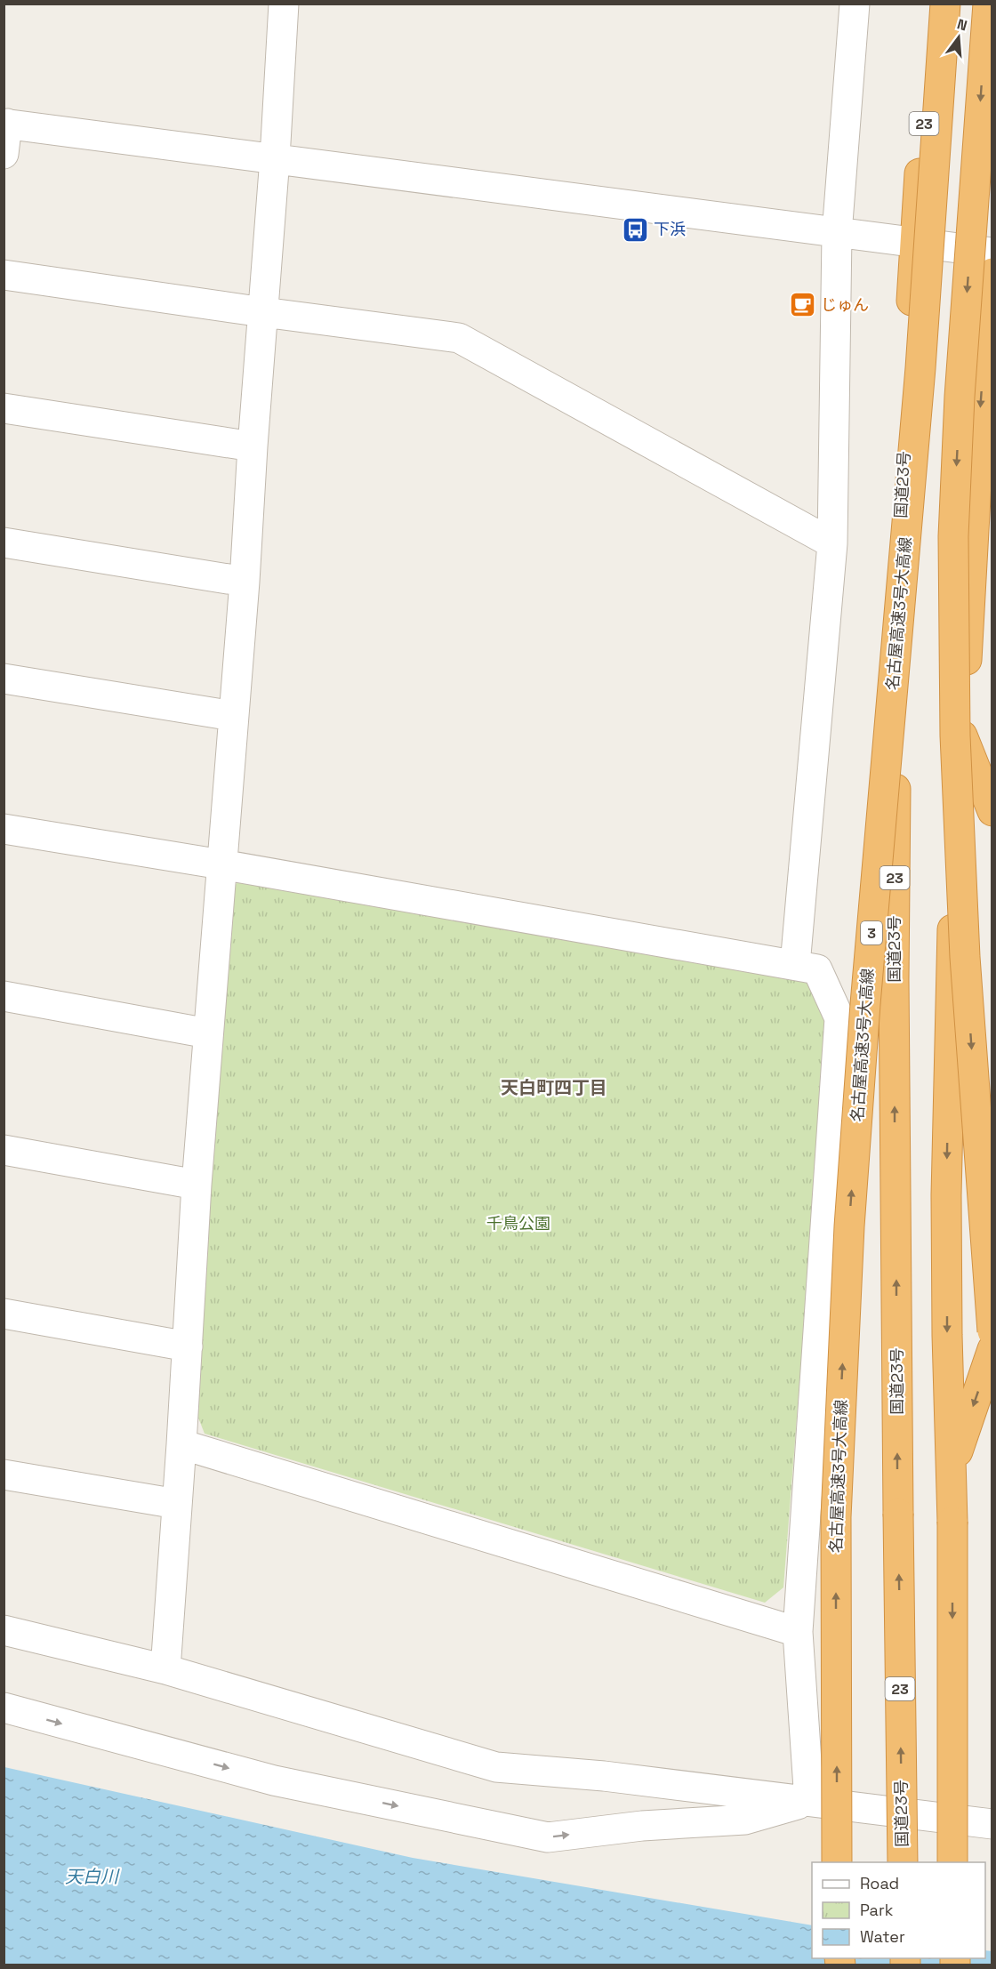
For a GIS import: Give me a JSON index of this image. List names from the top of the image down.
{
  "streets": {
    "highway": [
      "23",
      "国道23号",
      "名古屋高速3号大高線",
      "3"
    ]
  },
  "districts": ["天白町四丁目"],
  "water": ["天白川"],
  "parks": ["千鳥公園"],
  "places": {
    "bus stop": ["下浜"],
    "cafe": ["じゅん"]
  },
  "legend": ["Road", "Park", "Water"],
  "north": "top"
}
